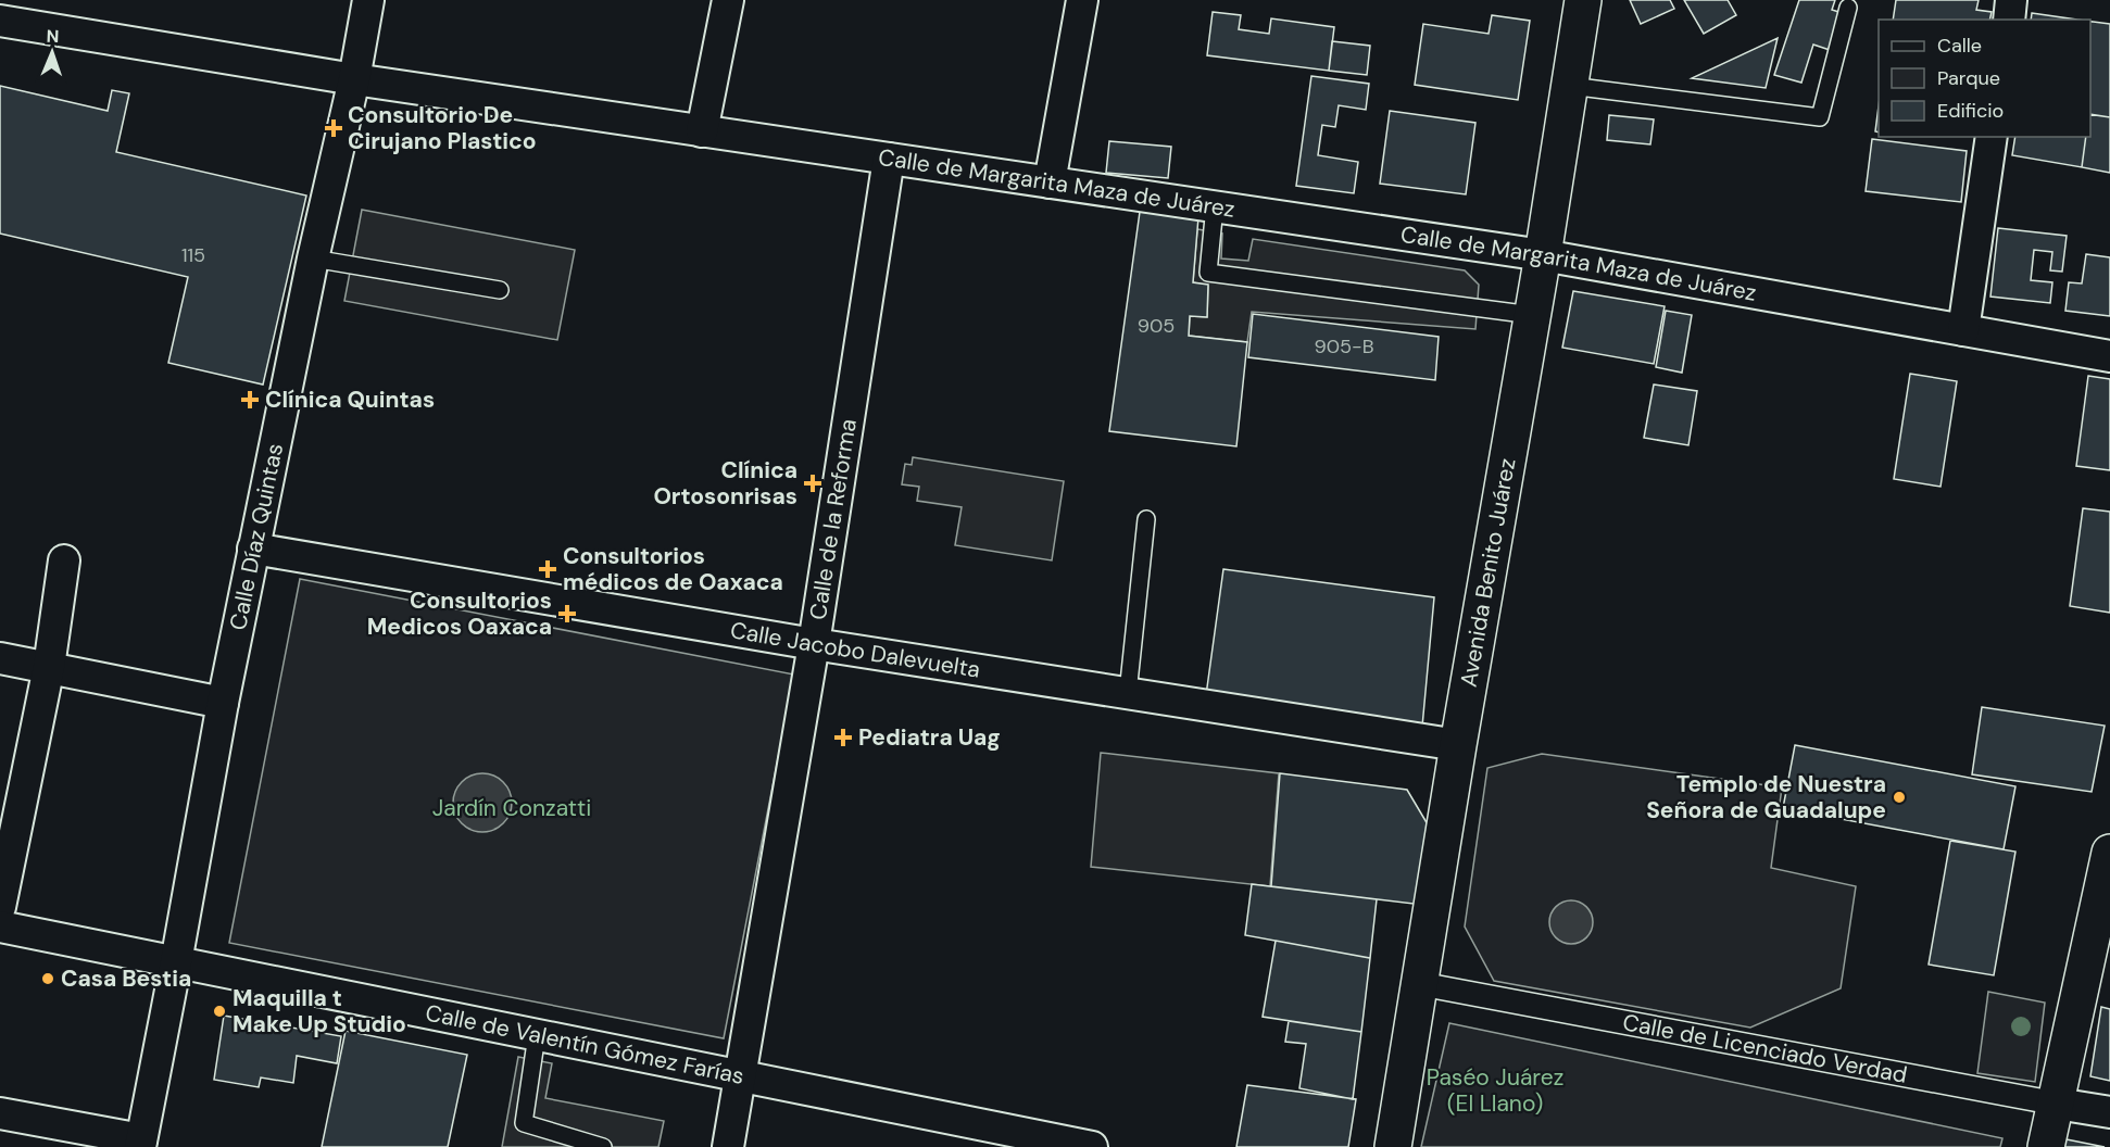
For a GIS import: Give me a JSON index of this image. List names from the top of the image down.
{
  "streets": {
    "main road": ["Avenida Benito Juárez"],
    "street": [
      "Calle de Margarita Maza de Juárez",
      "Calle de la Reforma",
      "Calle Díaz Quintas",
      "Calle Jacobo Dalevuelta",
      "Calle de Valentín Gómez Farías",
      "Calle de Licenciado Verdad"
    ]
  },
  "crossings": [
    ["Calle de Margarita Maza de Juárez", "Calle de la Reforma"],
    ["Calle de Margarita Maza de Juárez", "Calle Díaz Quintas"],
    ["Calle de Margarita Maza de Juárez", "Avenida Benito Juárez"],
    ["Calle de la Reforma", "Calle Jacobo Dalevuelta"],
    ["Calle de la Reforma", "Calle de Valentín Gómez Farías"],
    ["Calle Díaz Quintas", "Calle Jacobo Dalevuelta"],
    ["Calle Díaz Quintas", "Calle de Valentín Gómez Farías"],
    ["Avenida Benito Juárez", "Calle Jacobo Dalevuelta"],
    ["Avenida Benito Juárez", "Calle de Licenciado Verdad"]
  ],
  "parks": ["Jardín Conzatti", "Paséo Juárez (El Llano)"],
  "places": {
    "health": [
      "Consultorio De Cirujano Plastico",
      "Clínica Quintas",
      "Clínica Ortosonrisas",
      "Consultorios médicos de Oaxaca",
      "Consultorios Medicos Oaxaca",
      "Pediatra Uag"
    ],
    "other": ["Templo de Nuestra Señora de Guadalupe", "Casa Bestia", "Maquilla t Make Up Studio"]
  },
  "house_numbers": ["115", "905", "905-B"],
  "legend": ["Calle", "Parque", "Edificio"],
  "north": "top"
}
